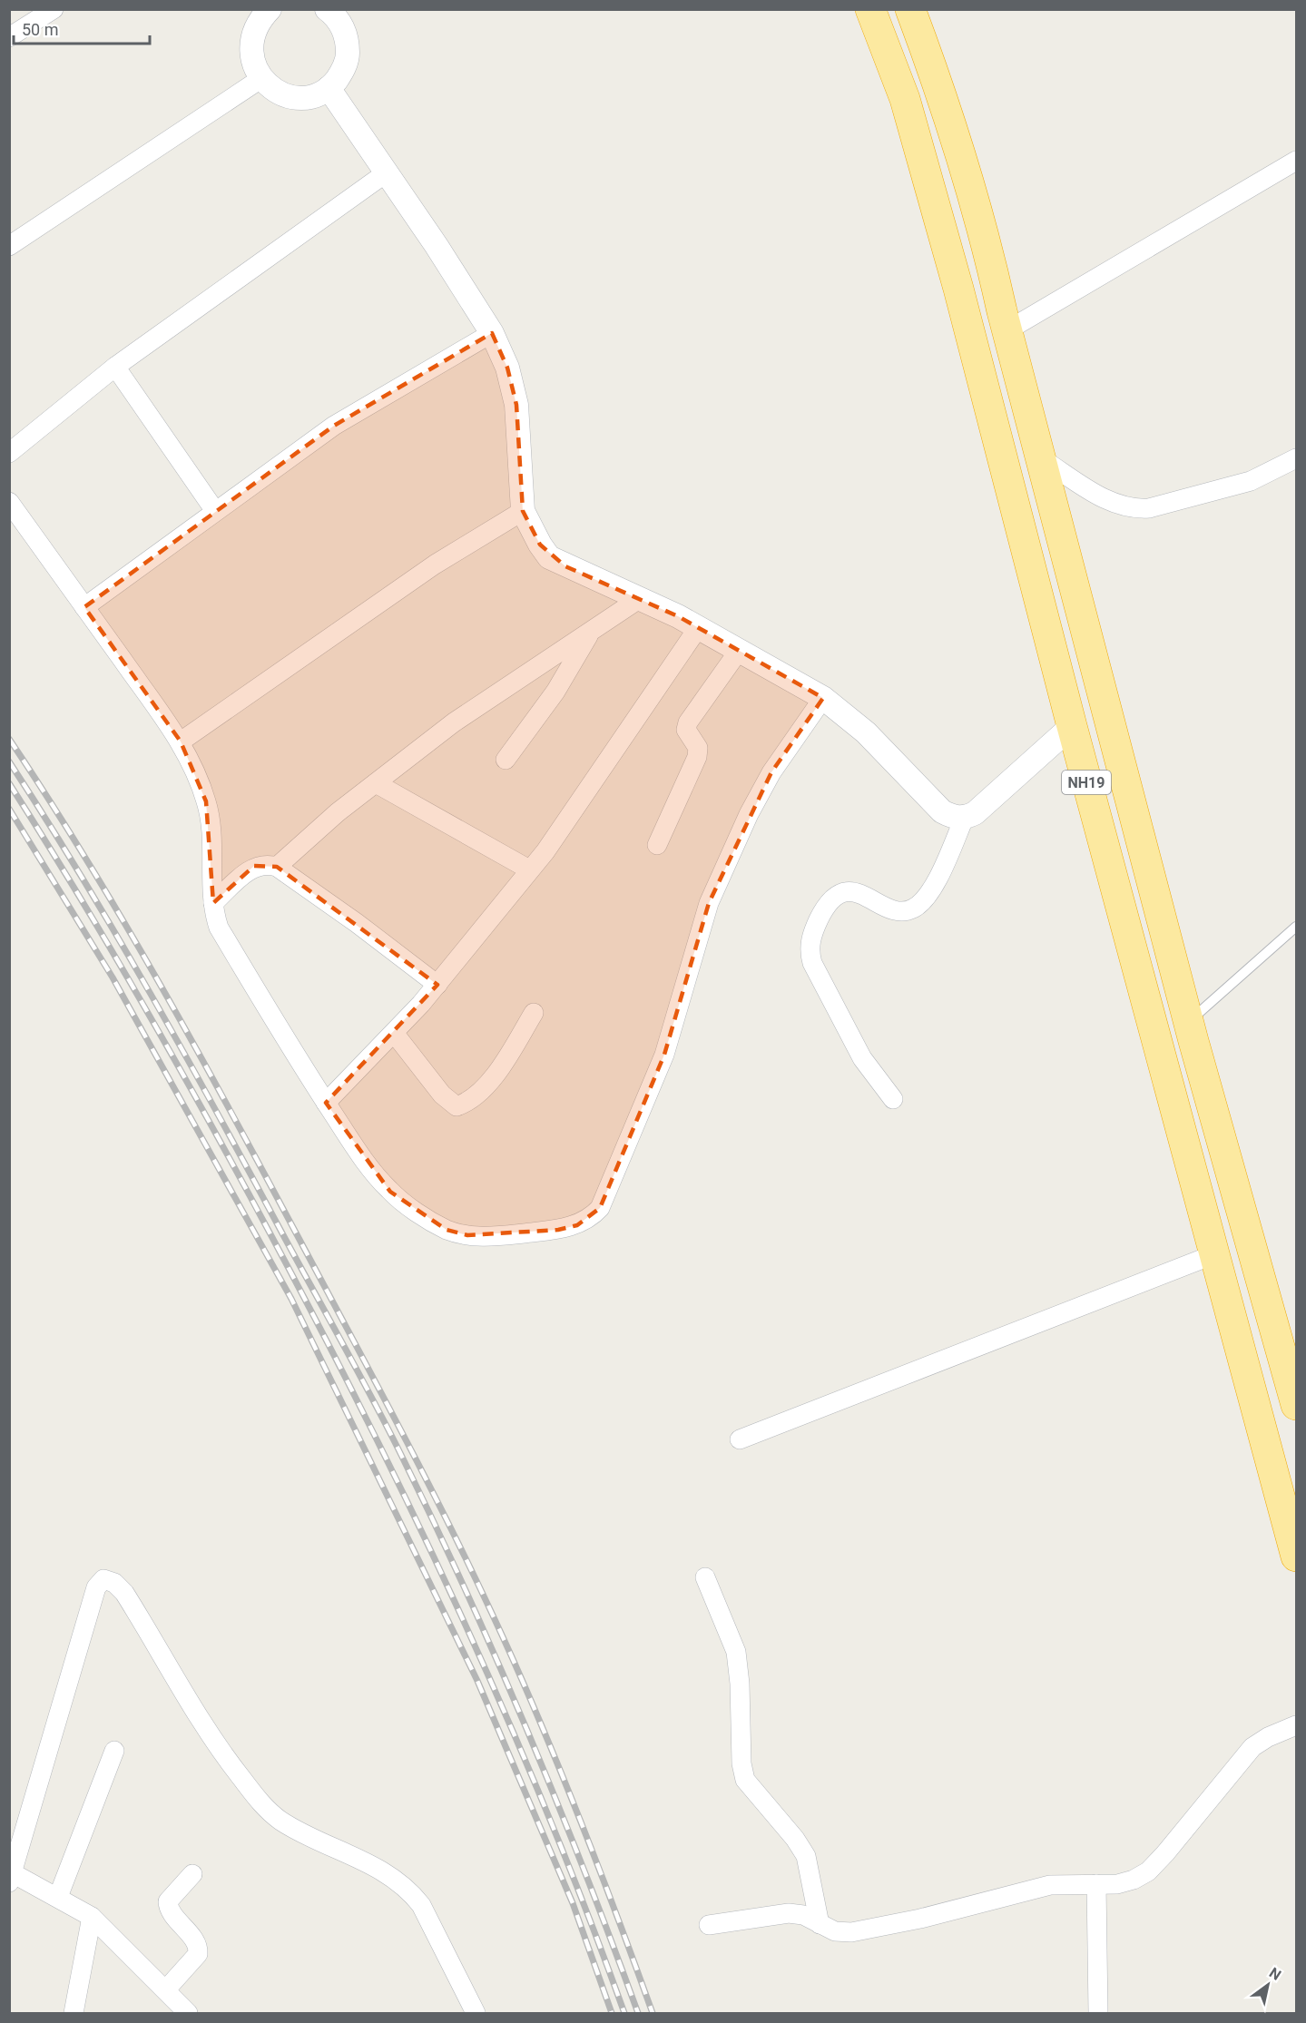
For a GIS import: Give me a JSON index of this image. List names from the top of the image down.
{
  "streets": {
    "highway": ["NH19"]
  },
  "scale_bar": "50 m",
  "north": "top right"
}
